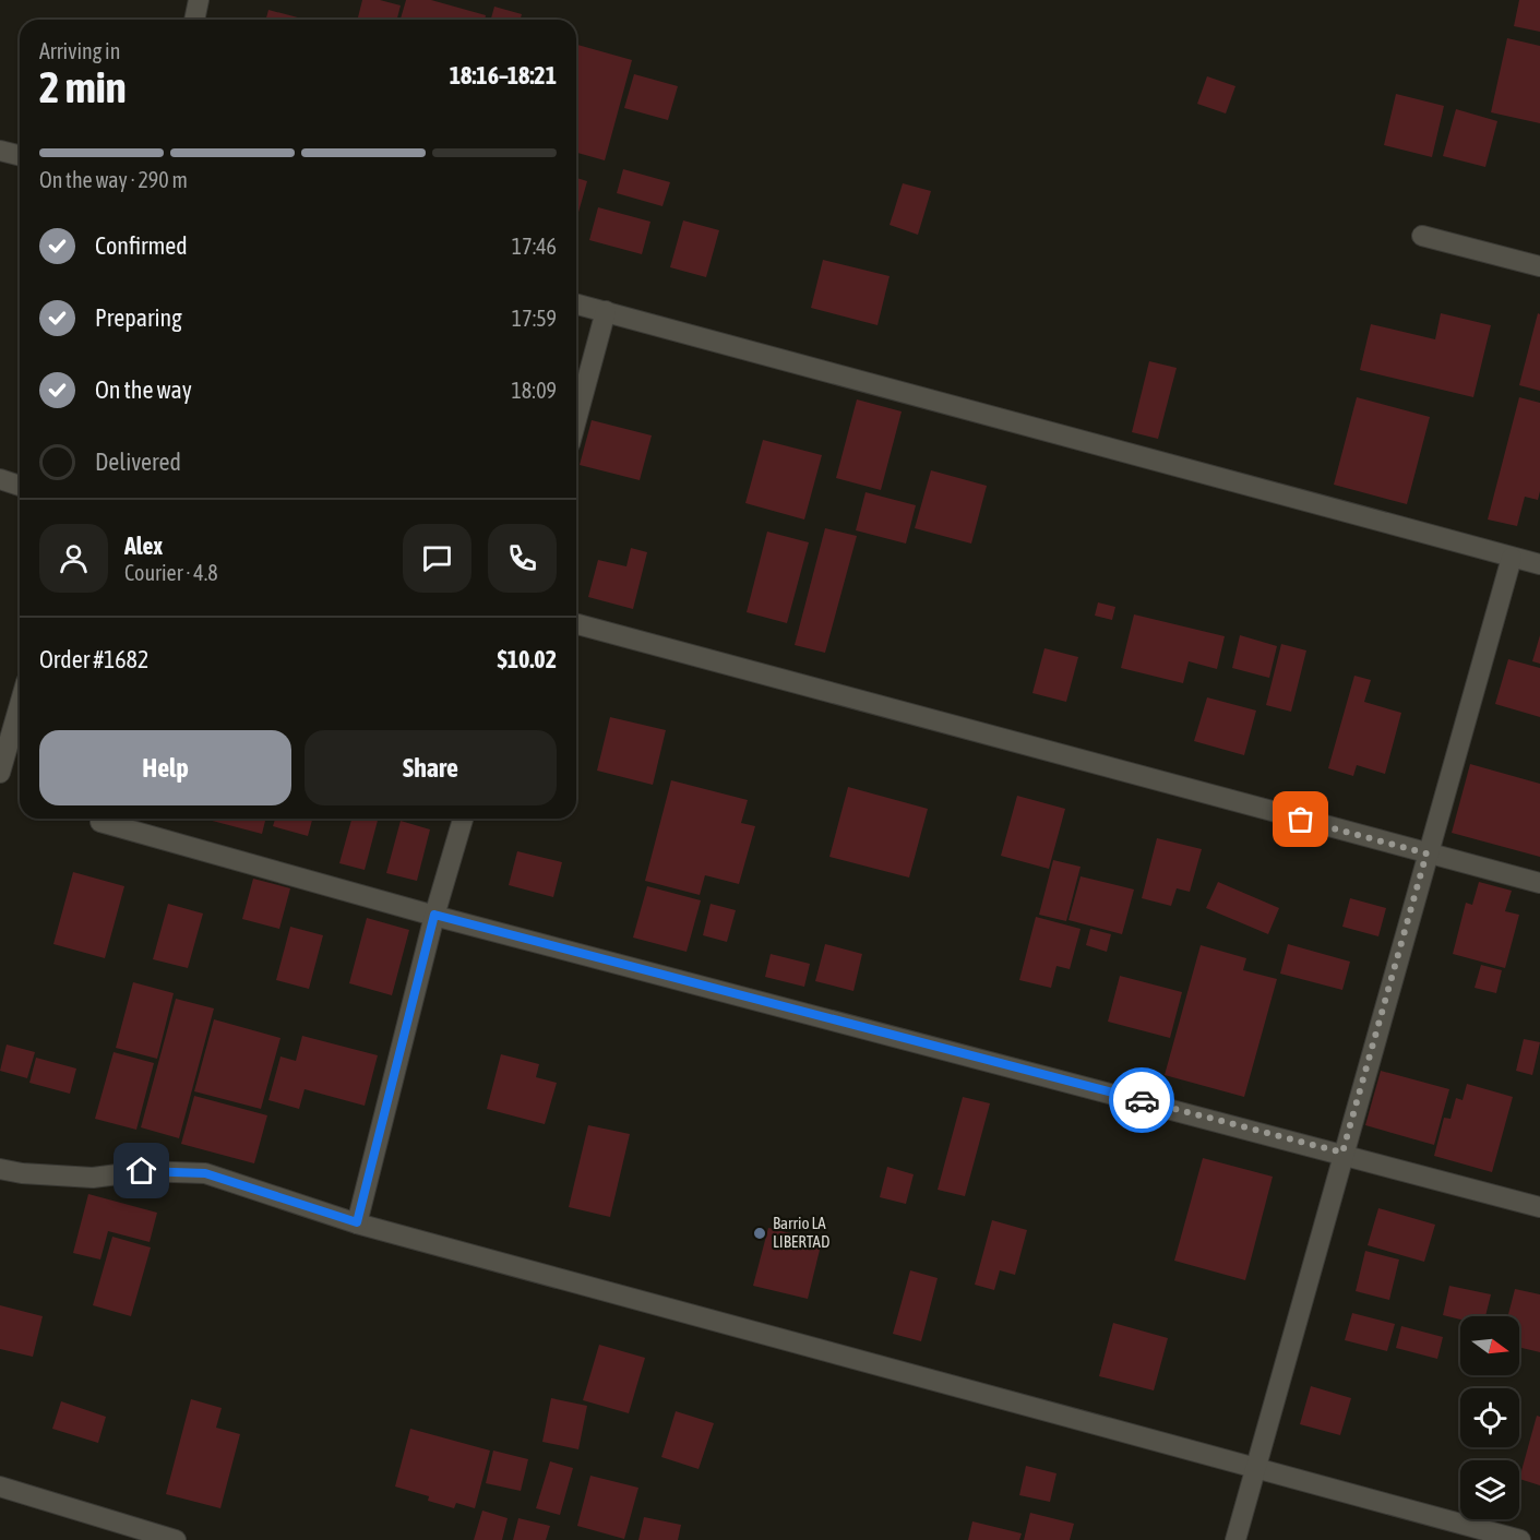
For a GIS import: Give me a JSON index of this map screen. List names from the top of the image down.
{
  "places": ["Barrio LA LIBERTAD"],
  "north": "right",
  "page": {
    "heading": ["2 min", "Arriving in", "18:16–18:21"],
    "panel": [
      "Alex",
      "Courier · 4.8",
      "Order #1682",
      "$10.02"
    ],
    "bar": "On the way · 290 m",
    "list": [
      ["Confirmed", "17:46"],
      ["Preparing", "17:59"],
      ["On the way", "18:09"],
      "Delivered"
    ],
    "buttons": ["Help", "Share"]
  }
}
